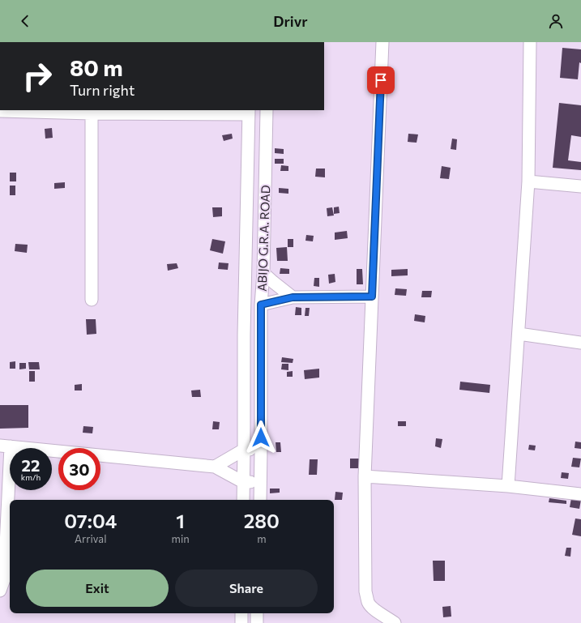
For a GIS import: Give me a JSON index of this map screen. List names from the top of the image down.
{
  "streets": {
    "street": ["ABIJO G.R.A. ROAD"]
  },
  "page": {
    "header": "Drivr",
    "turn": ["80 m", "Turn right"],
    "speed": "22 km/h",
    "limit": "30",
    "eta": [
      "07:04",
      "Arrival",
      "1",
      "min",
      "280",
      "m"
    ],
    "buttons": ["Exit", "Share"]
  }
}
